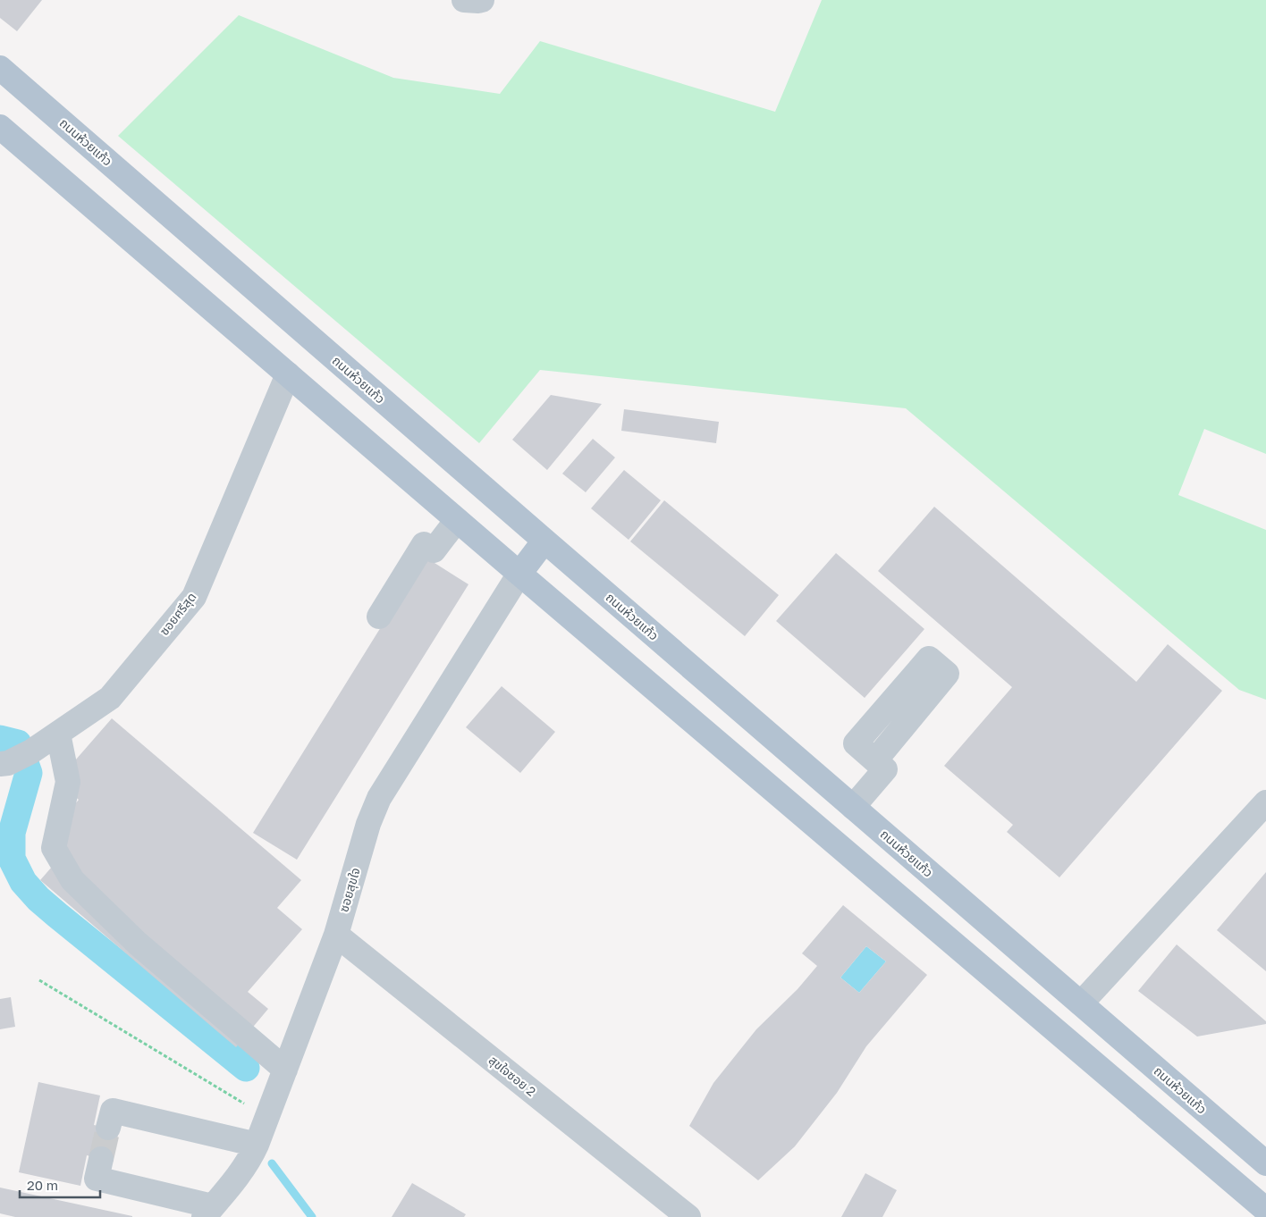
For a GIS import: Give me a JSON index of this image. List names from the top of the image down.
{
  "streets": {
    "main road": ["ถนนห้วยแก้ว"],
    "street": ["ซอยศรีสุด", "ซอยสุขใจ", "สุขใจซอย 2"]
  },
  "crossings": [
    ["ซอยสุขใจ", "สุขใจซอย 2"]
  ],
  "scale_bar": "20 m"
}
